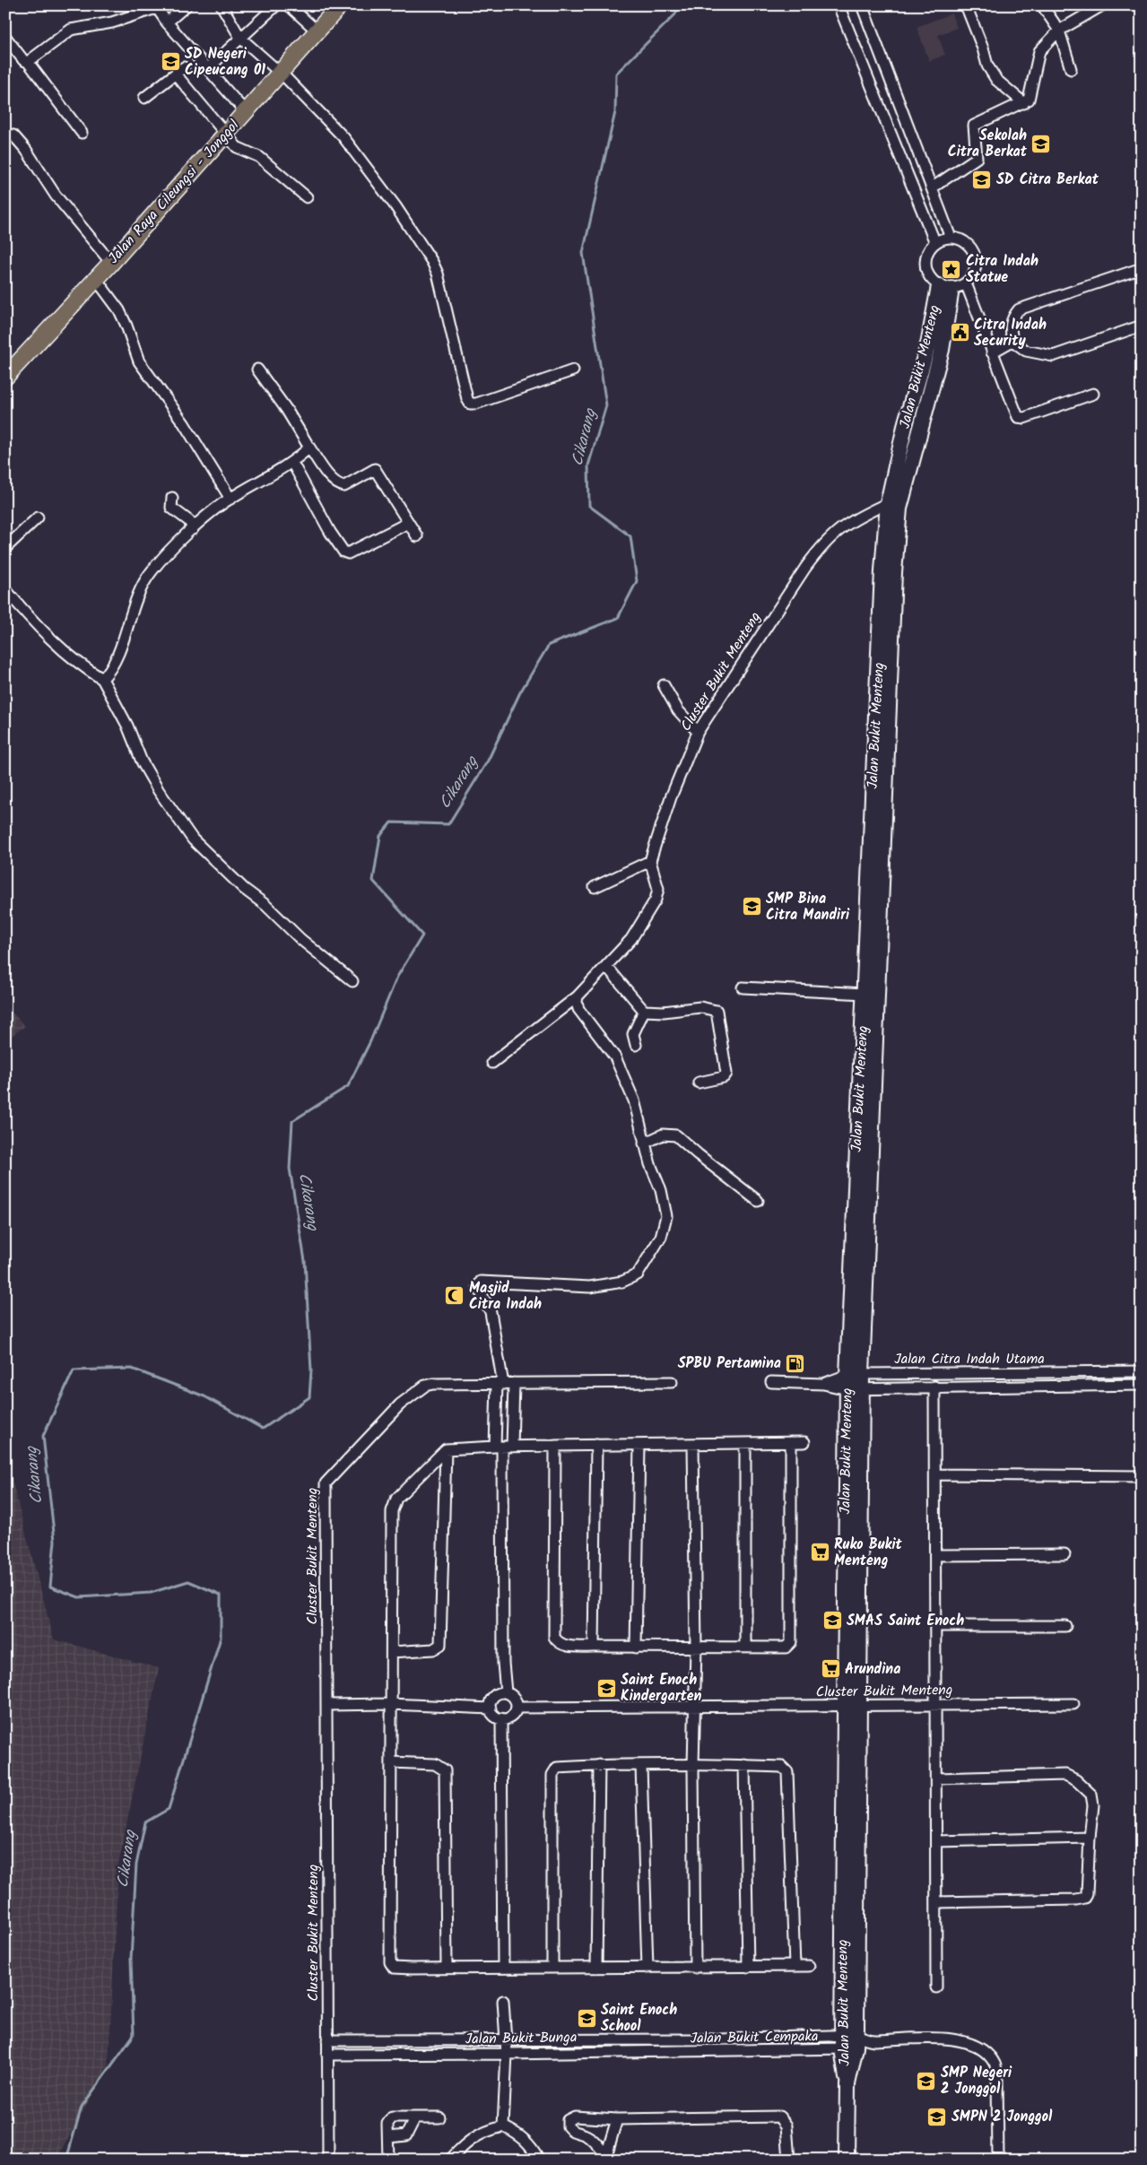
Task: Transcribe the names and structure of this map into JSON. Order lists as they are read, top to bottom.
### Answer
{
  "streets": {
    "main road": ["Jalan Raya Cileungsi - Jonggol"],
    "street": [
      "Jalan Bukit Menteng",
      "Cluster Bukit Menteng",
      "Jalan Citra Indah Utama",
      "Jalan Bukit Cempaka",
      "Jalan Bukit Bunga"
    ]
  },
  "crossings": [
    ["Jalan Bukit Menteng", "Cluster Bukit Menteng"],
    ["Jalan Bukit Menteng", "Jalan Citra Indah Utama"],
    ["Jalan Bukit Menteng", "Jalan Bukit Cempaka"],
    ["Jalan Bukit Menteng", "Jalan Bukit Bunga"],
    ["Cluster Bukit Menteng", "Jalan Bukit Cempaka"],
    ["Cluster Bukit Menteng", "Jalan Bukit Bunga"],
    ["Jalan Bukit Cempaka", "Jalan Bukit Bunga"]
  ],
  "water": ["Cikarang"],
  "places": {
    "school or university": [
      "SD Negeri Cipeucang 01",
      "Sekolah Citra Berkat",
      "SD Citra Berkat",
      "SMP Bina Citra Mandiri",
      "SMAS Saint Enoch",
      "Saint Enoch Kindergarten",
      "Saint Enoch School",
      "SMP Negeri 2 Jonggol",
      "SMPN 2 Jonggol"
    ],
    "place": ["Citra Indah Statue"],
    "public building": ["Citra Indah Security"],
    "mosque": ["Masjid Citra Indah"],
    "fuel station": ["SPBU Pertamina"],
    "supermarket": ["Ruko Bukit Menteng", "Arundina"]
  }
}
